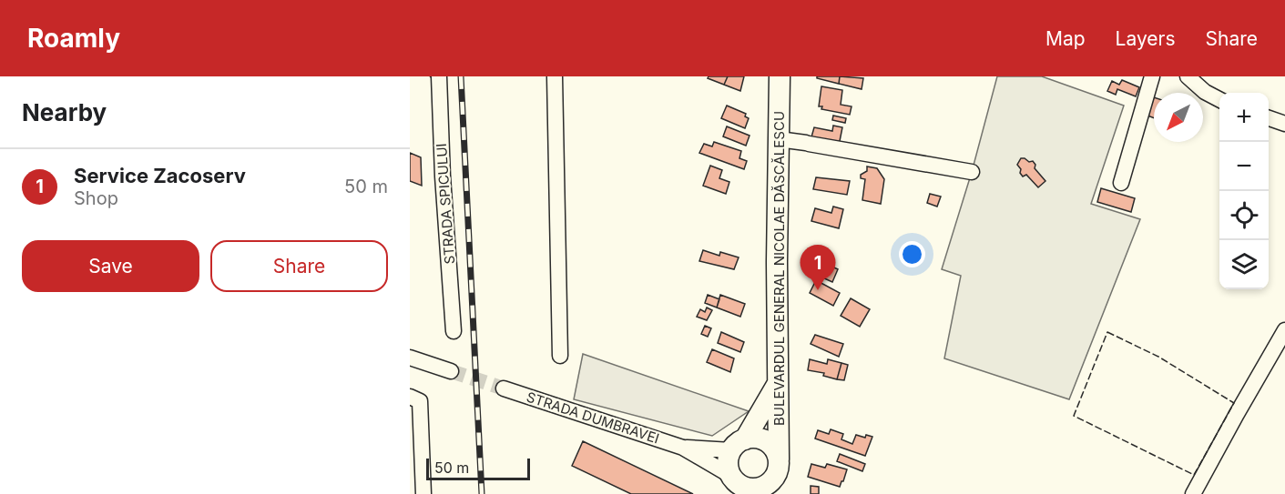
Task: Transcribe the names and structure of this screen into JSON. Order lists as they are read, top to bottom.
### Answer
{
  "streets": {
    "main road": ["BULEVARDUL GENERAL NICOLAE DĂSCĂLESCU"],
    "street": ["STRADA SPICULUI", "STRADA DUMBRAVEI"]
  },
  "scale_bar": "50 m",
  "north": "bottom left",
  "page": {
    "header": "Roamly",
    "nav": ["Map", "Layers", "Share"],
    "heading": "Nearby",
    "map_buttons": ["+", "−"],
    "list": [
      {
        "mark": "1",
        "name": "Service Zacoserv",
        "note": "Shop",
        "value": "50 m"
      }
    ],
    "buttons": ["Save", "Share"],
    "pins": "1",
    "scale": "50 m"
  }
}
